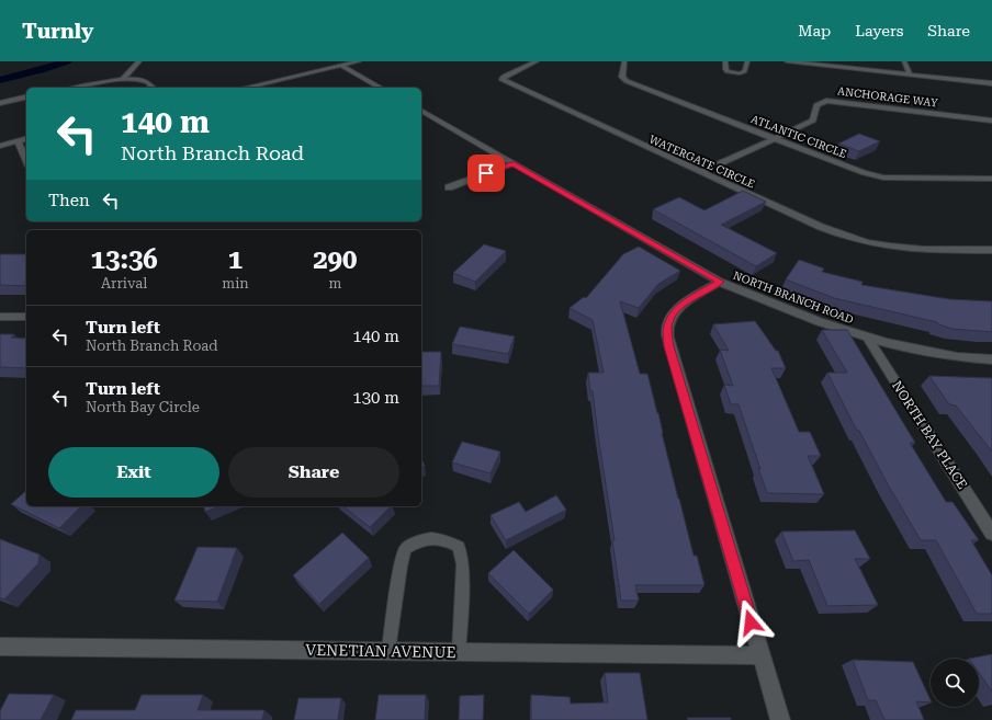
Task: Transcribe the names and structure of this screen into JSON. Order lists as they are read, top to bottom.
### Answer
{
  "streets": {
    "street": [
      "ANCHORAGE WAY",
      "ATLANTIC CIRCLE",
      "WATERGATE CIRCLE",
      "NORTH BRANCH ROAD",
      "NORTH BAY PLACE",
      "VENETIAN AVENUE"
    ]
  },
  "crossings": [
    ["ANCHORAGE WAY", "ATLANTIC CIRCLE"],
    ["ANCHORAGE WAY", "WATERGATE CIRCLE"],
    ["NORTH BRANCH ROAD", "NORTH BAY PLACE"]
  ],
  "page": {
    "header": "Turnly",
    "nav": ["Map", "Layers", "Share"],
    "turn": ["140 m", "North Branch Road"],
    "then": "Then",
    "eta": [
      "13:36",
      "Arrival",
      "1",
      "min",
      "290",
      "m"
    ],
    "list": [
      {
        "name": "Turn left",
        "note": "North Branch Road",
        "value": "140 m"
      },
      {
        "name": "Turn left",
        "note": "North Bay Circle",
        "value": "130 m"
      }
    ],
    "buttons": ["Exit", "Share"]
  }
}
